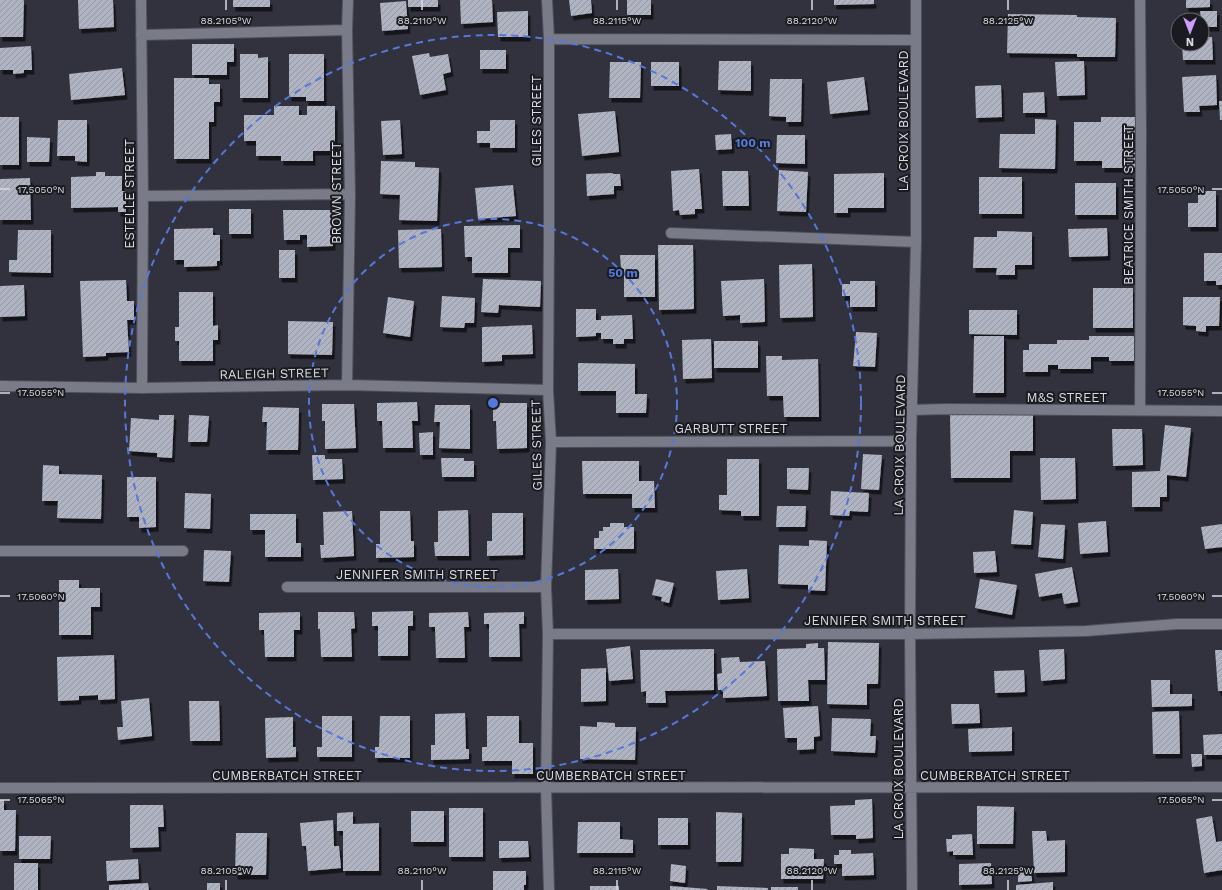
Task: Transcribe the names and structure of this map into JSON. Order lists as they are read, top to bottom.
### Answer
{
  "streets": {
    "street": [
      "GILES STREET",
      "LA CROIX BOULEVARD",
      "BROWN STREET",
      "ESTELLE STREET",
      "BEATRICE SMITH STREET",
      "RALEIGH STREET",
      "M&S STREET",
      "GARBUTT STREET",
      "JENNIFER SMITH STREET",
      "CUMBERBATCH STREET"
    ]
  },
  "crossings": [
    ["GILES STREET", "RALEIGH STREET"],
    ["GILES STREET", "GARBUTT STREET"],
    ["GILES STREET", "JENNIFER SMITH STREET"],
    ["GILES STREET", "CUMBERBATCH STREET"],
    ["LA CROIX BOULEVARD", "M&S STREET"],
    ["LA CROIX BOULEVARD", "GARBUTT STREET"],
    ["LA CROIX BOULEVARD", "JENNIFER SMITH STREET"],
    ["LA CROIX BOULEVARD", "CUMBERBATCH STREET"],
    ["BROWN STREET", "RALEIGH STREET"],
    ["ESTELLE STREET", "RALEIGH STREET"],
    ["BEATRICE SMITH STREET", "M&S STREET"]
  ],
  "north": "bottom",
  "coordinates": [
    "88.2105°W",
    "88.2110°W",
    "88.2115°W",
    "88.2120°W",
    "88.2125°W",
    "17.5050°N",
    "17.5055°N",
    "17.5060°N",
    "17.5065°N"
  ],
  "rings": ["100 m", "50 m"]
}
